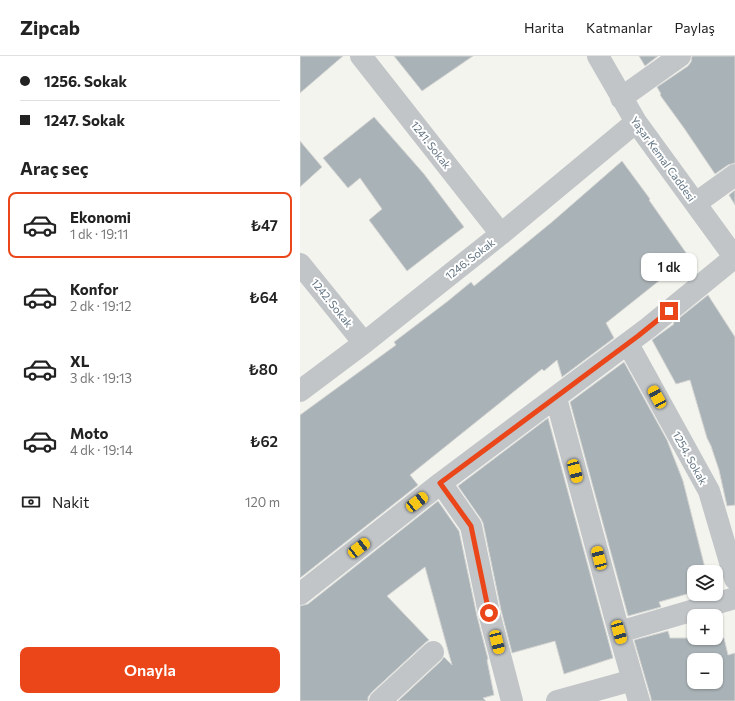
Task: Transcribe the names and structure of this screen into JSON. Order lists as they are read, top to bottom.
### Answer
{
  "streets": {
    "street": [
      "1241. Sokak",
      "Yaşar Kemal Caddesi",
      "1246. Sokak",
      "1242. Sokak",
      "1254. Sokak"
    ]
  },
  "crossings": [
    ["1241. Sokak", "1246. Sokak"],
    ["Yaşar Kemal Caddesi", "1246. Sokak"],
    ["1246. Sokak", "1242. Sokak"]
  ],
  "page": {
    "header": "Zipcab",
    "nav": ["Harita", "Katmanlar", "Paylaş"],
    "banner": ["1256. Sokak", "1247. Sokak"],
    "heading": "Araç seç",
    "list": [
      {
        "name": "Ekonomi",
        "note": "1 dk · 19:11",
        "value": "₺47"
      },
      {
        "name": "Konfor",
        "note": "2 dk · 19:12",
        "value": "₺64"
      },
      {
        "name": "XL",
        "note": "3 dk · 19:13",
        "value": "₺80"
      },
      {
        "name": "Moto",
        "note": "4 dk · 19:14",
        "value": "₺62"
      }
    ],
    "bubble": "1 dk",
    "pay": ["Nakit", "120 m"],
    "map_buttons": ["+", "−"],
    "buttons": "Onayla"
  }
}
